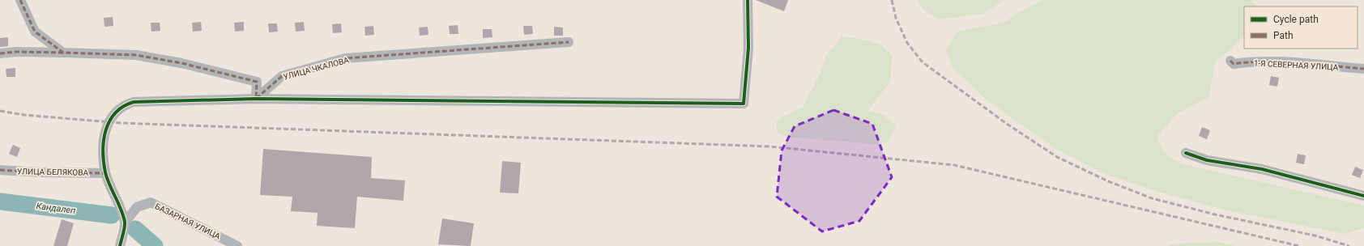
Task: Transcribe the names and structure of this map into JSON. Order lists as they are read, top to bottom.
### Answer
{
  "streets": {
    "street": [
      "1-Я СЕВЕРНАЯ УЛИЦА",
      "УЛИЦА ЧКАЛОВА",
      "УЛИЦА БЕЛЯКОВА",
      "БАЗАРНАЯ УЛИЦА"
    ]
  },
  "water": ["Кандалеп"],
  "legend": ["Cycle path", "Path"]
}
